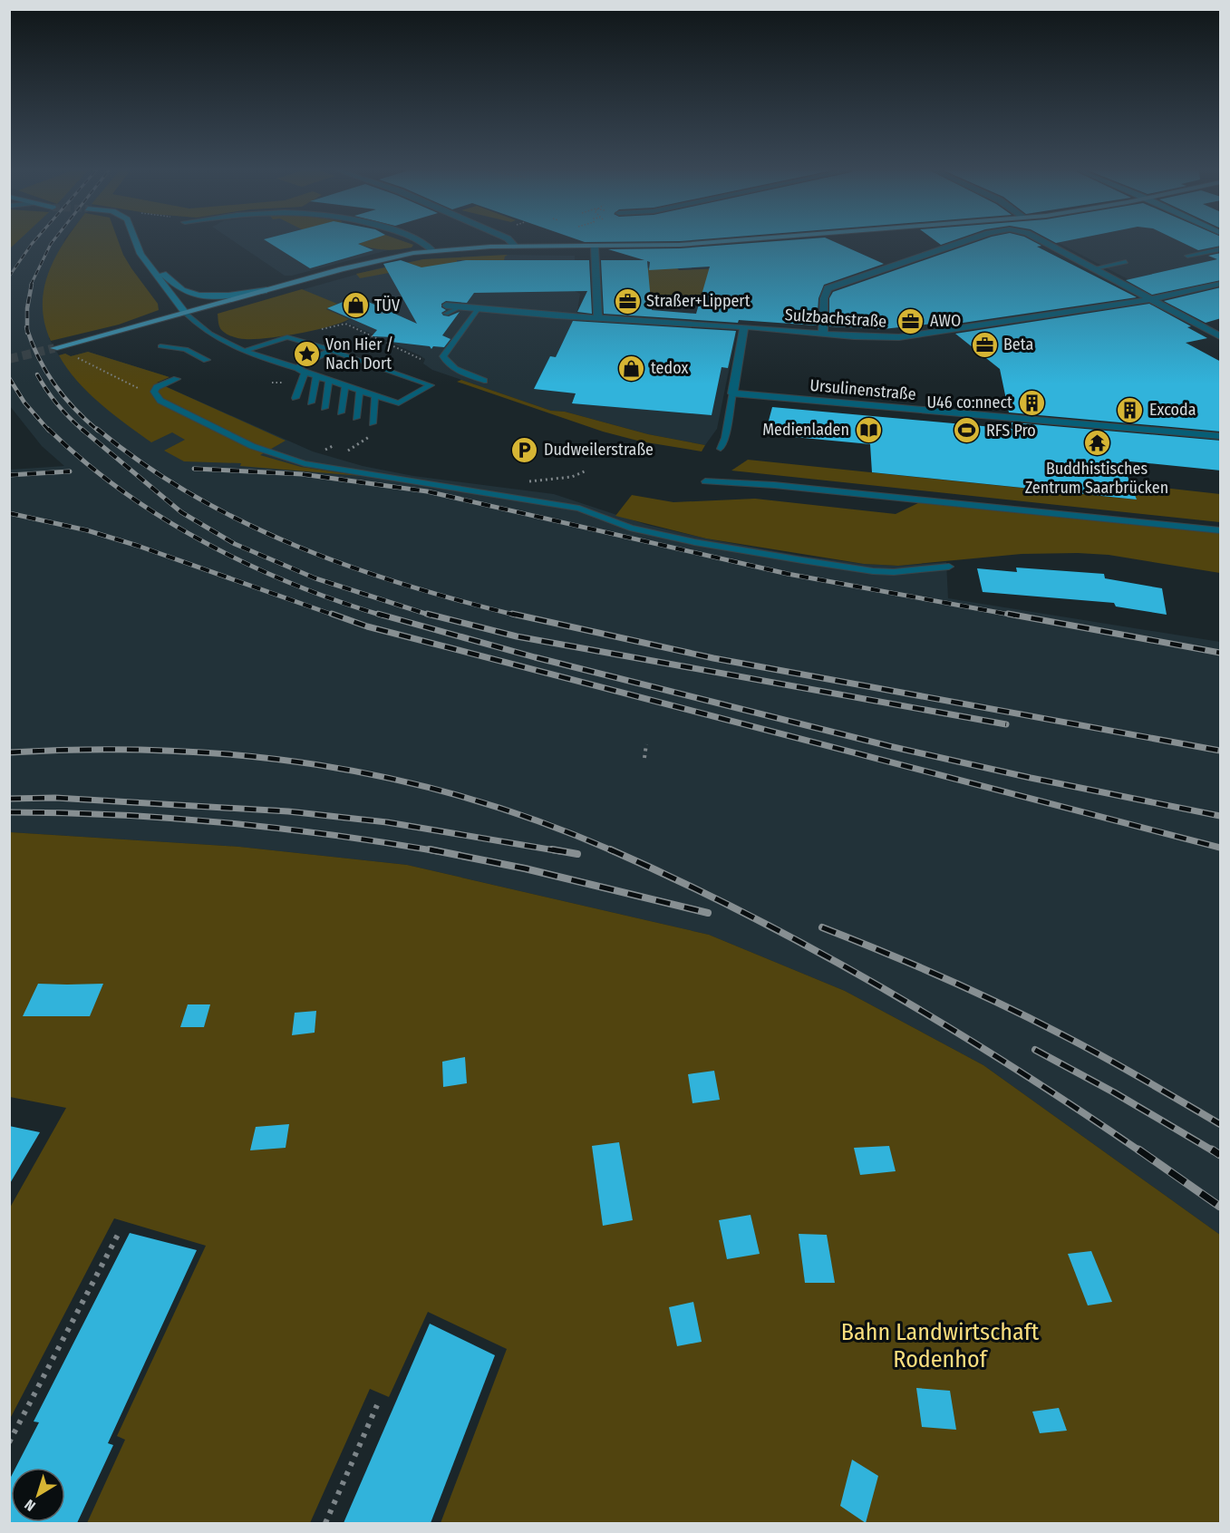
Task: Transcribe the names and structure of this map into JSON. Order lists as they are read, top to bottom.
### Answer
{
  "streets": {
    "street": ["Sulzbachstraße", "Ursulinenstraße"]
  },
  "parks": ["Bahn Landwirtschaft Rodenhof"],
  "places": {
    "office": ["Straßer+Lippert", "AWO", "Beta"],
    "shop": ["TÜV", "tedox"],
    "place": ["Von Hier / Nach Dort"],
    "building": ["U46 co:nnect", "Excoda"],
    "library": ["Medienladen"],
    "sports": ["RFS Pro"],
    "temple": ["Buddhistisches Zentrum Saarbrücken"],
    "parking": ["Dudweilerstraße"]
  },
  "north": "bottom left"
}
